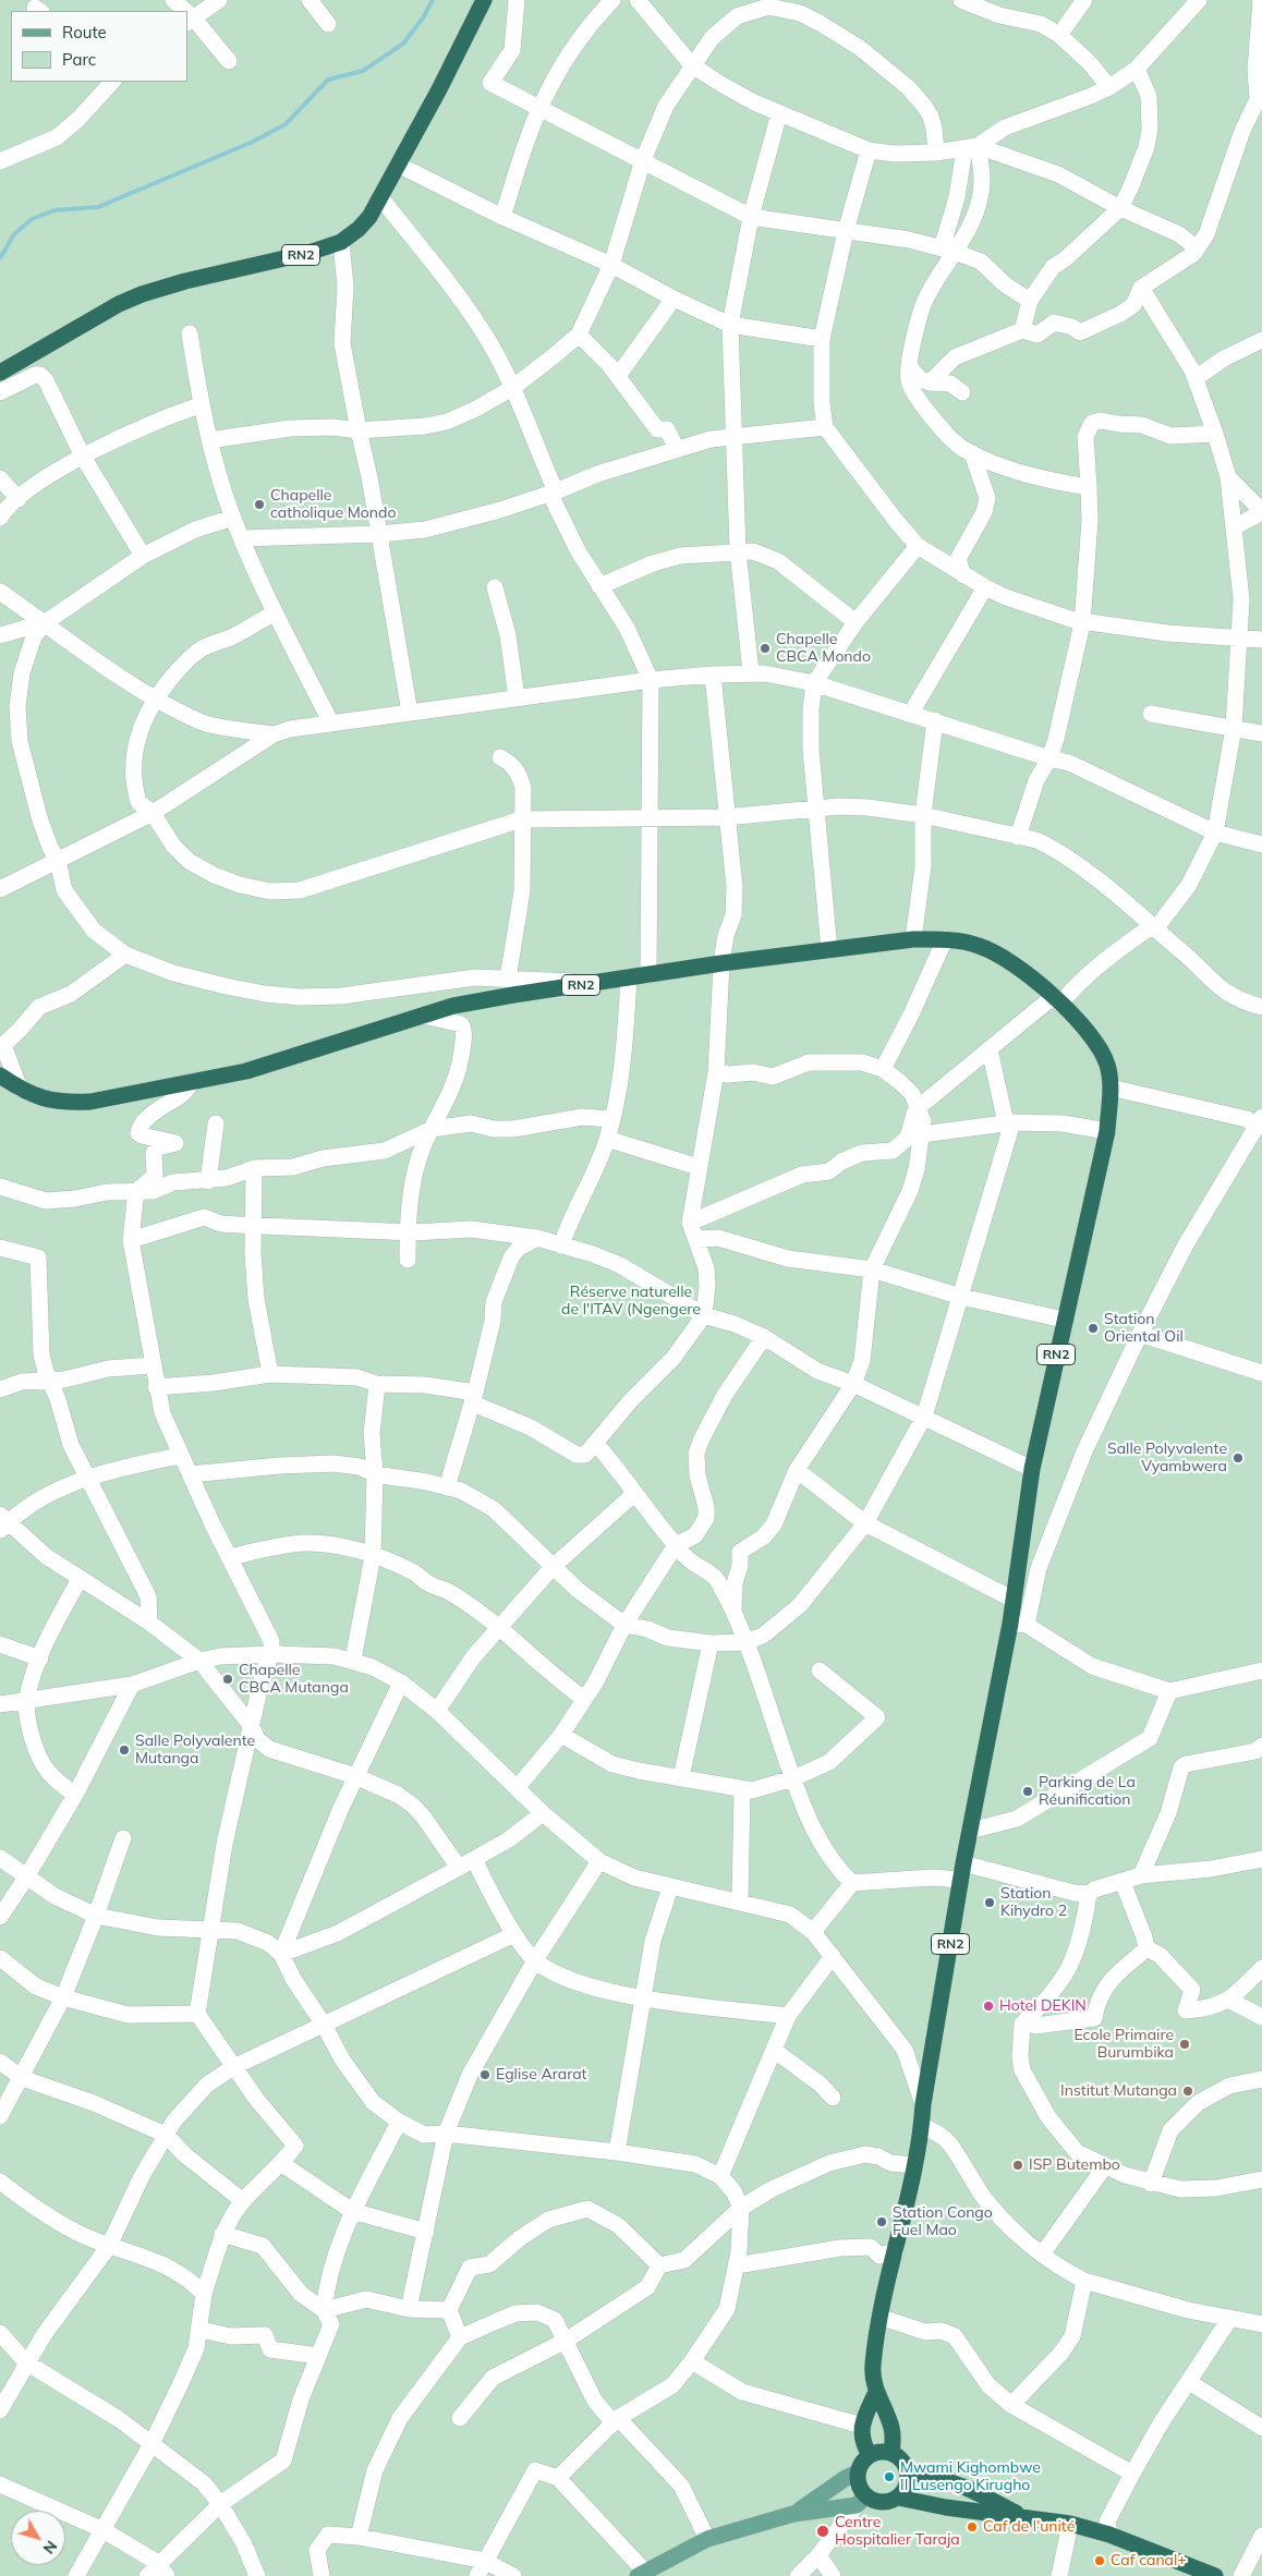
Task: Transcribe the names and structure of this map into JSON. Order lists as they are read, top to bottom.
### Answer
{
  "streets": {
    "highway": ["RN2"]
  },
  "parks": ["Réserve naturelle de l'ITAV (Ngengere"],
  "places": [
    "Chapelle catholique Mondo",
    "Chapelle CBCA Mondo",
    "Station Oriental Oil",
    "Salle Polyvalente Vyambwera",
    "Chapelle CBCA Mutanga",
    "Salle Polyvalente Mutanga",
    "Parking de La Réunification",
    "Station Kihydro 2",
    "Hotel DEKIN",
    "Ecole Primaire Burumbika",
    "Eglise Ararat",
    "Institut Mutanga",
    "ISP Butembo",
    "Station Congo Fuel Mao",
    "Mwami Kighombwe II Lusengo Kirugho",
    "Caf de l'unité",
    "Centre Hospitalier Taraja",
    "Caf canal+"
  ],
  "legend": ["Route", "Parc"],
  "north": "bottom right"
}
